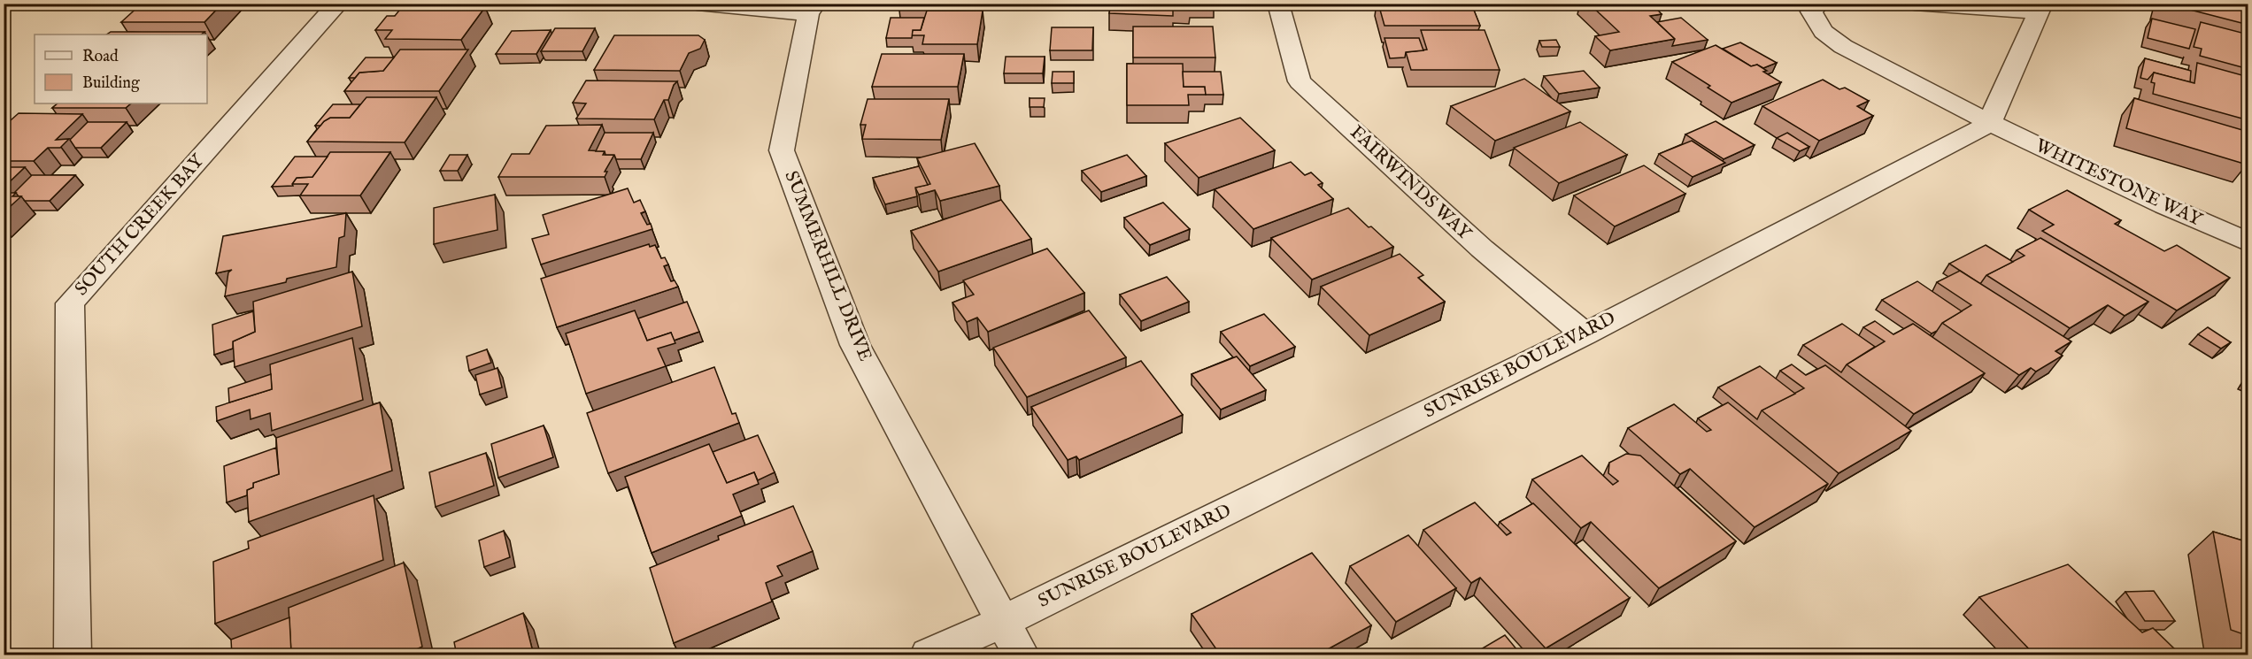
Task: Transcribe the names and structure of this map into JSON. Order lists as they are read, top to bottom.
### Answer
{
  "streets": {
    "street": [
      "FAIRWINDS WAY",
      "WHITESTONE WAY",
      "SOUTH CREEK BAY",
      "SUMMERHILL DRIVE",
      "SUNRISE BOULEVARD"
    ]
  },
  "crossings": [
    ["FAIRWINDS WAY", "SUNRISE BOULEVARD"],
    ["WHITESTONE WAY", "SUNRISE BOULEVARD"],
    ["SUMMERHILL DRIVE", "SUNRISE BOULEVARD"]
  ],
  "legend": ["Road", "Building"]
}
